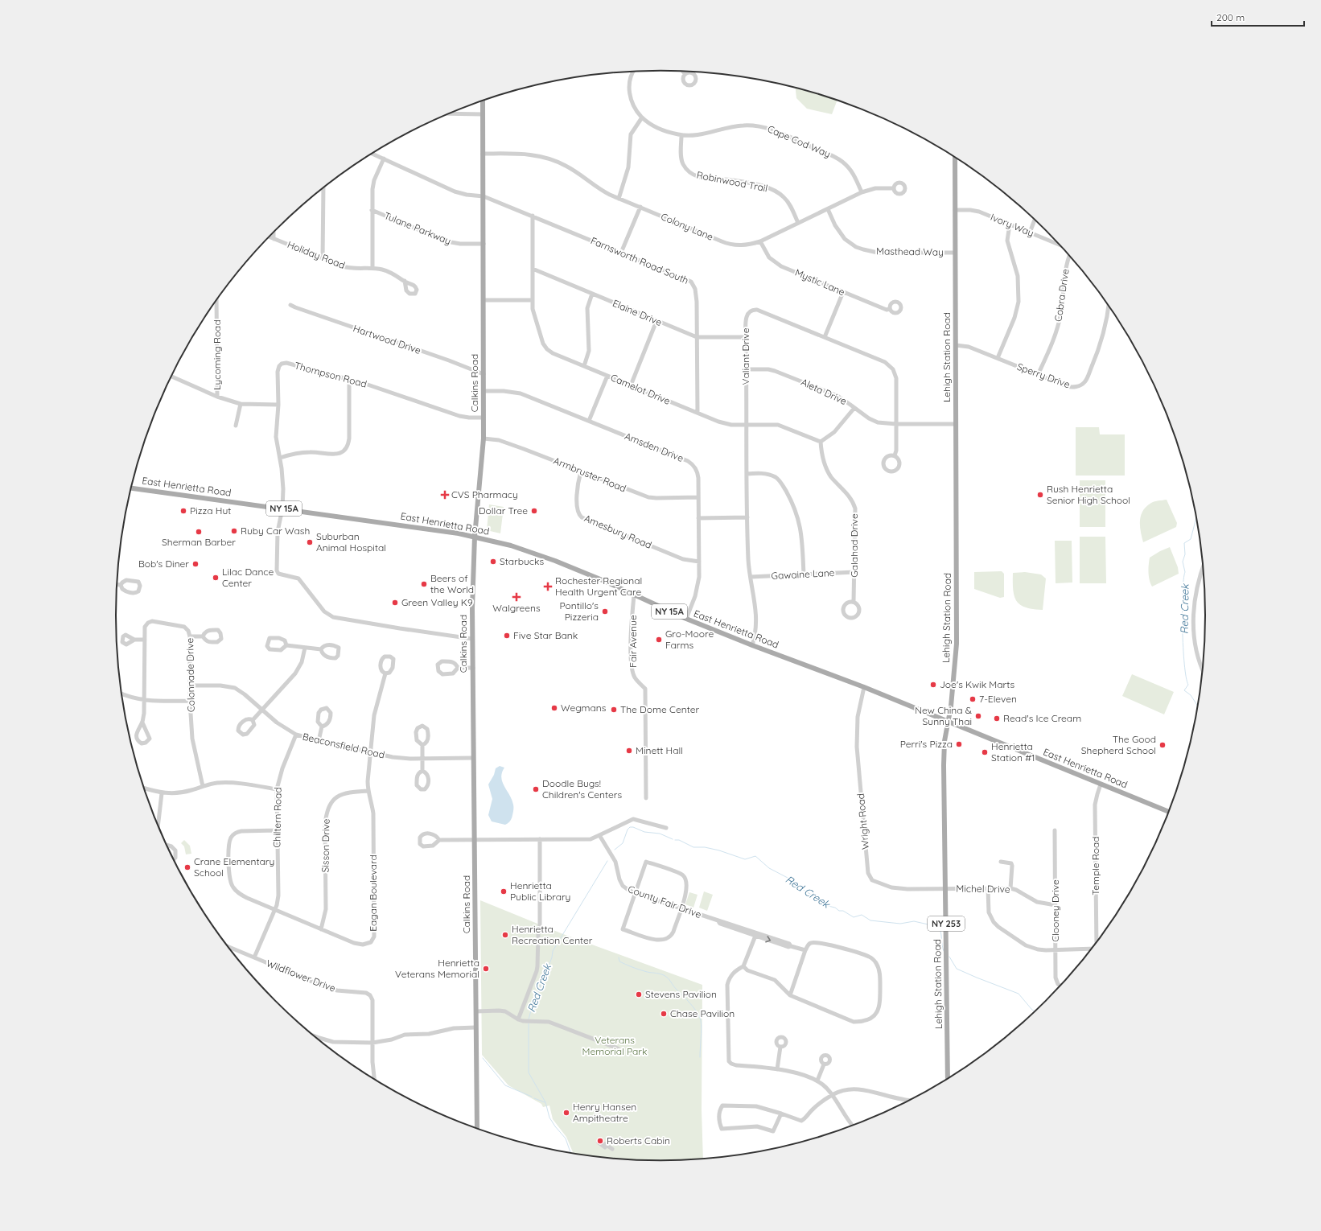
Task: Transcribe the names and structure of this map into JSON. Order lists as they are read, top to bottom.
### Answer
{
  "streets": {
    "main road": [
      "Lehigh Station Road",
      "Calkins Road",
      "East Henrietta Road",
      "NY 15A",
      "NY 253"
    ],
    "street": [
      "Cape Cod Way",
      "Robinwood Trail",
      "Ivory Way",
      "Colony Lane",
      "Tulane Parkway",
      "Masthead Way",
      "Holiday Road",
      "Farnsworth Road South",
      "Mystic Lane",
      "Cobra Drive",
      "Elaine Drive",
      "Hartwood Drive",
      "Lycoming Road",
      "Valiant Drive",
      "Thompson Road",
      "Sperry Drive",
      "Camelot Drive",
      "Aleta Drive",
      "Amsden Drive",
      "Armbruster Road",
      "Amesbury Road",
      "Galahad Drive",
      "Gawaine Lane",
      "Fair Avenue",
      "Colonnade Drive",
      "Beaconsfield Road",
      "Chiltern Road",
      "Wright Road",
      "Sisson Drive",
      "Temple Road",
      "Michel Drive",
      "Eagan Boulevard",
      "County Fair Drive",
      "Clooney Drive",
      "Wildflower Drive"
    ]
  },
  "crossings": [
    ["Cape Cod Way", "Robinwood Trail"],
    ["Cape Cod Way", "Colony Lane"],
    ["Robinwood Trail", "Colony Lane"],
    ["Ivory Way", "Lehigh Station Road"],
    ["Colony Lane", "Masthead Way"],
    ["Colony Lane", "Mystic Lane"],
    ["Colony Lane", "Calkins Road"],
    ["Tulane Parkway", "Calkins Road"],
    ["Masthead Way", "Lehigh Station Road"],
    ["Farnsworth Road South", "Elaine Drive"],
    ["Farnsworth Road South", "Calkins Road"],
    ["Farnsworth Road South", "Camelot Drive"],
    ["Cobra Drive", "Sperry Drive"],
    ["Elaine Drive", "Valiant Drive"],
    ["Elaine Drive", "Camelot Drive"],
    ["Hartwood Drive", "Calkins Road"],
    ["Valiant Drive", "Camelot Drive"],
    ["Valiant Drive", "Aleta Drive"],
    ["Valiant Drive", "East Henrietta Road"],
    ["Valiant Drive", "Gawaine Lane"],
    ["Lehigh Station Road", "Sperry Drive"],
    ["Lehigh Station Road", "Aleta Drive"],
    ["Lehigh Station Road", "East Henrietta Road"],
    ["Lehigh Station Road", "Wright Road"],
    ["Lehigh Station Road", "Michel Drive"],
    ["Thompson Road", "Calkins Road"],
    ["Thompson Road", "East Henrietta Road"],
    ["Calkins Road", "Amsden Drive"],
    ["Calkins Road", "Armbruster Road"],
    ["Calkins Road", "East Henrietta Road"],
    ["Calkins Road", "Beaconsfield Road"],
    ["Camelot Drive", "Galahad Drive"],
    ["Amsden Drive", "Armbruster Road"],
    ["Amsden Drive", "East Henrietta Road"],
    ["Amsden Drive", "Amesbury Road"],
    ["Armbruster Road", "Amesbury Road"],
    ["East Henrietta Road", "Fair Avenue"],
    ["East Henrietta Road", "Wright Road"],
    ["East Henrietta Road", "Temple Road"],
    ["Galahad Drive", "Gawaine Lane"],
    ["Colonnade Drive", "Beaconsfield Road"],
    ["Beaconsfield Road", "Chiltern Road"],
    ["Beaconsfield Road", "Eagan Boulevard"],
    ["Chiltern Road", "Eagan Boulevard"],
    ["Chiltern Road", "Wildflower Drive"],
    ["Wright Road", "Michel Drive"],
    ["Sisson Drive", "Eagan Boulevard"],
    ["Michel Drive", "Clooney Drive"]
  ],
  "water": ["Red Creek"],
  "parks": ["Veterans Memorial Park"],
  "places": {
    "health": ["CVS Pharmacy", "Rochester Regional Health Urgent Care", "Walgreens"],
    "other": [
      "Rush Henrietta Senior High School",
      "Pizza Hut",
      "Dollar Tree",
      "Ruby Car Wash",
      "Sherman Barber",
      "Suburban Animal Hospital",
      "Starbucks",
      "Bob's Diner",
      "Lilac Dance Center",
      "Beers of the World",
      "Green Valley K9",
      "Pontillo's Pizzeria",
      "Five Star Bank",
      "Gro-Moore Farms",
      "Joe's Kwik Marts",
      "7-Eleven",
      "Wegmans",
      "The Dome Center",
      "New China & Sunny Thai",
      "Read's Ice Cream",
      "Perri's Pizza",
      "The Good Shepherd School",
      "Minett Hall",
      "Henrietta Station #1",
      "Doodle Bugs! Children's Centers",
      "Crane Elementary School",
      "Henrietta Public Library",
      "Henrietta Recreation Center",
      "Henrietta Veterans Memorial",
      "Stevens Pavilion",
      "Chase Pavilion",
      "Henry Hansen Ampitheatre",
      "Roberts Cabin"
    ]
  },
  "scale_bar": "200 m"
}
